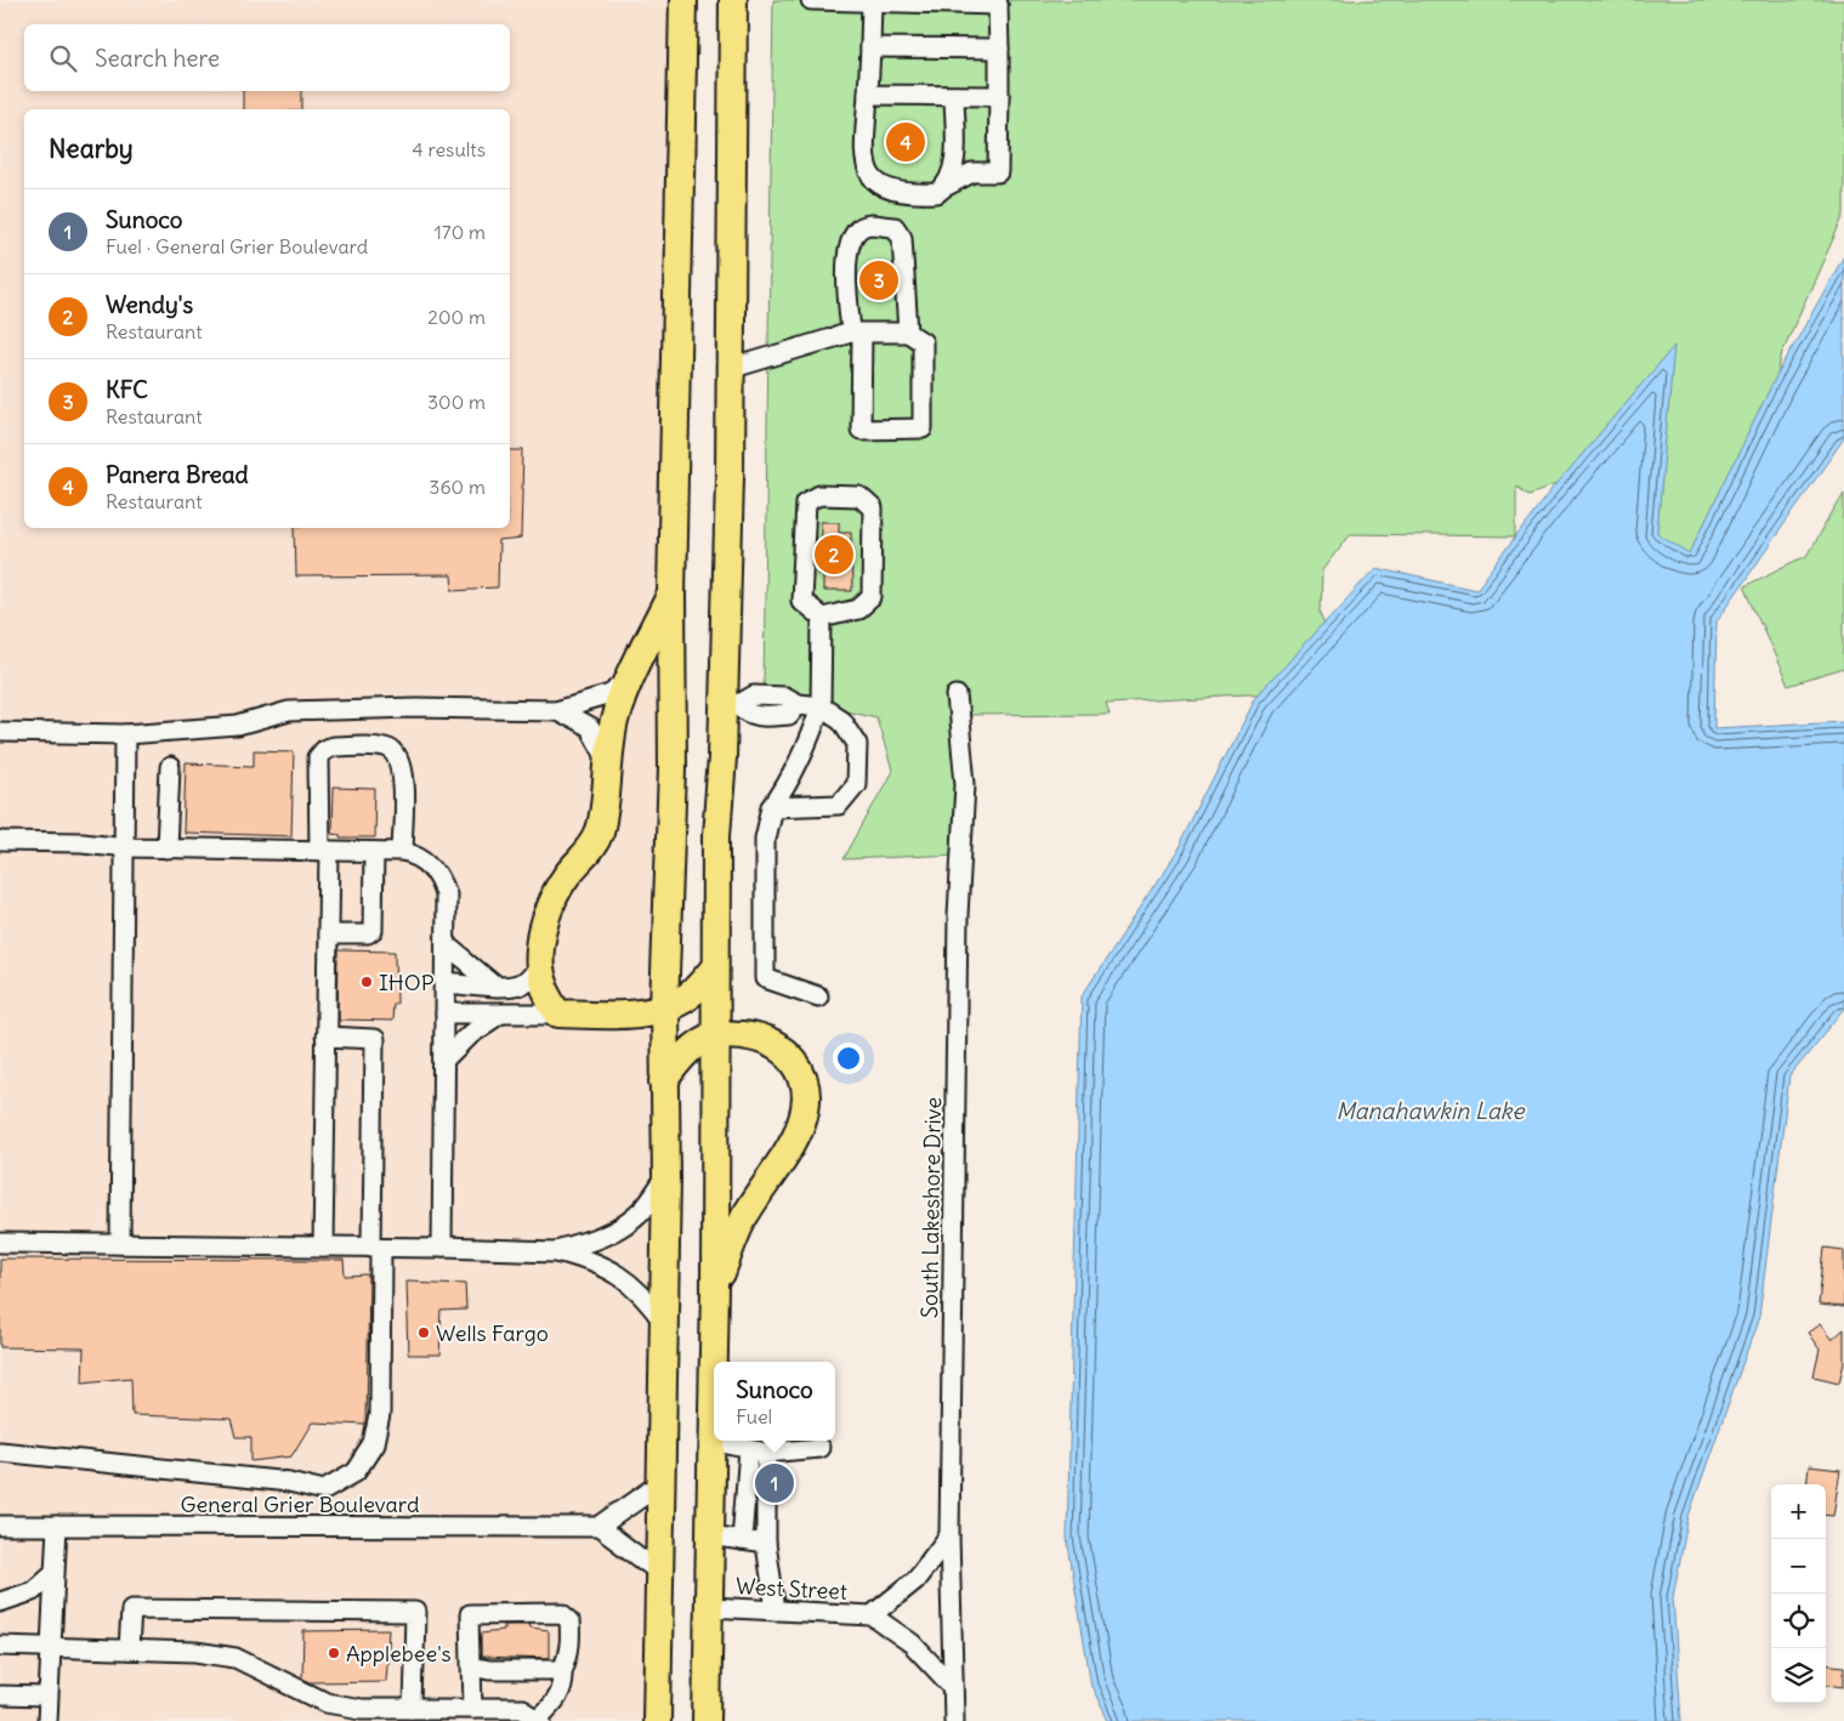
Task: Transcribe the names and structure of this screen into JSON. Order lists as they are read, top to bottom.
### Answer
{
  "streets": {
    "street": ["South Lakeshore Drive", "General Grier Boulevard", "West Street"]
  },
  "crossings": [
    ["South Lakeshore Drive", "West Street"]
  ],
  "water": ["Manahawkin Lake"],
  "places": ["IHOP", "Wells Fargo", "Applebee's"],
  "page": {
    "search": "Search here",
    "heading": ["Nearby", "4 results"],
    "pins": [
      "4",
      "3",
      "2",
      "1"
    ],
    "list": [
      {
        "mark": "1",
        "name": "Sunoco",
        "note": "Fuel · General Grier Boulevard",
        "value": "170 m"
      },
      {
        "mark": "2",
        "name": "Wendy's",
        "note": "Restaurant",
        "value": "200 m"
      },
      {
        "mark": "3",
        "name": "KFC",
        "note": "Restaurant",
        "value": "300 m"
      },
      {
        "mark": "4",
        "name": "Panera Bread",
        "note": "Restaurant",
        "value": "360 m"
      }
    ],
    "popup": ["Sunoco", "Fuel"],
    "map_buttons": ["+", "−"]
  }
}
